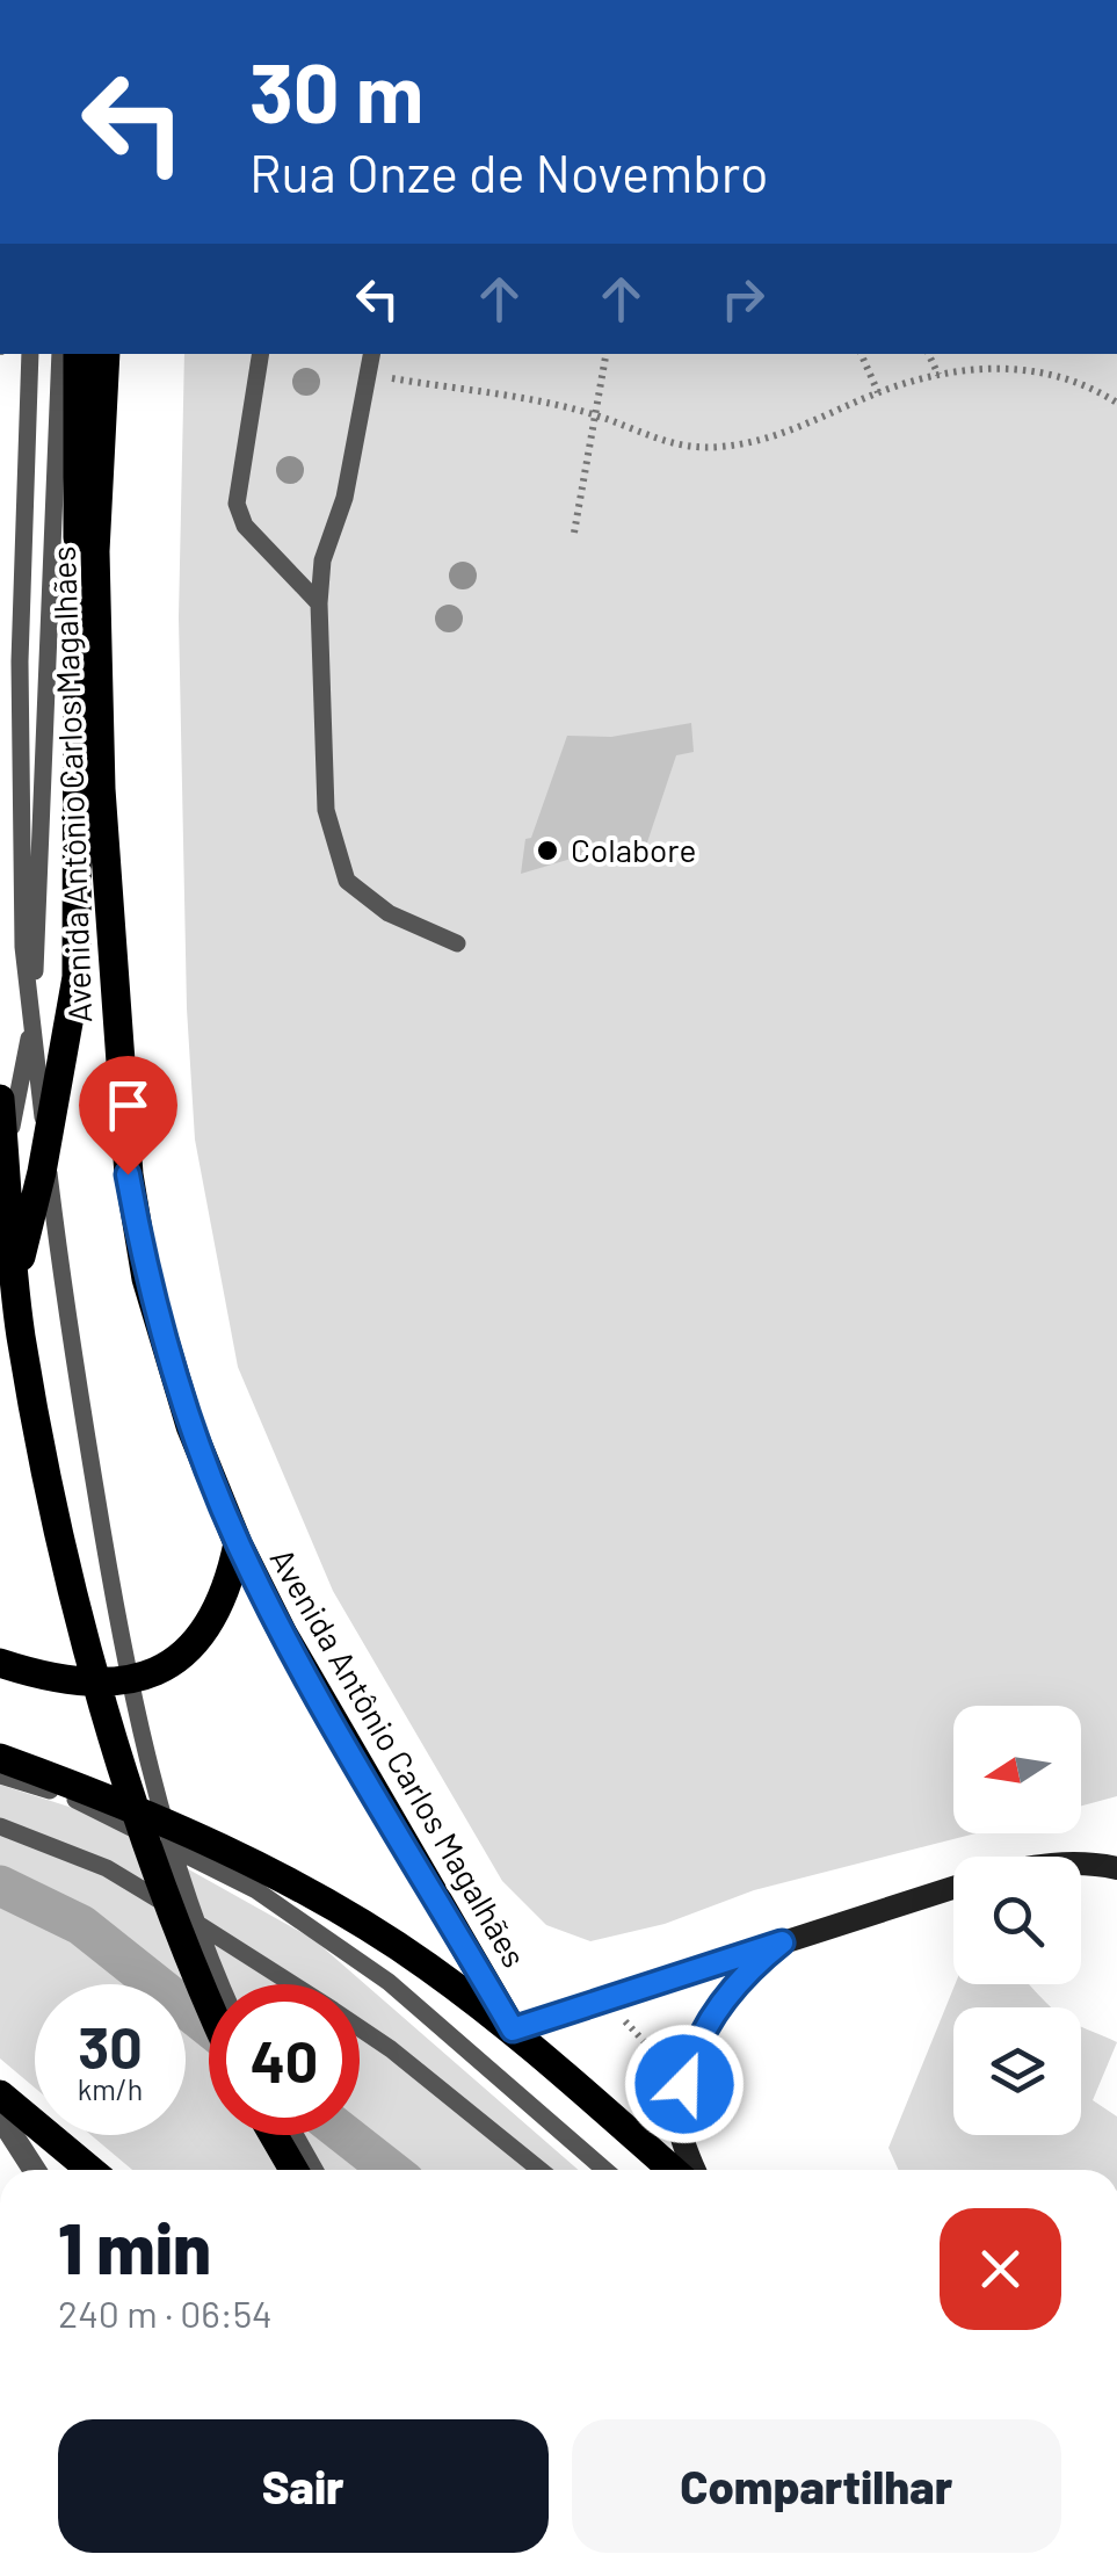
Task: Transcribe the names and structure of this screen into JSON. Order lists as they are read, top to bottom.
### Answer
{
  "streets": {
    "main road": ["Avenida Antônio Carlos Magalhães"]
  },
  "places": ["Colabore"],
  "north": "left",
  "page": {
    "turn": ["30 m", "Rua Onze de Novembro"],
    "speed": "30 km/h",
    "limit": "40",
    "heading": ["1 min", "240 m · 06:54"],
    "buttons": ["Sair", "Compartilhar"]
  }
}
